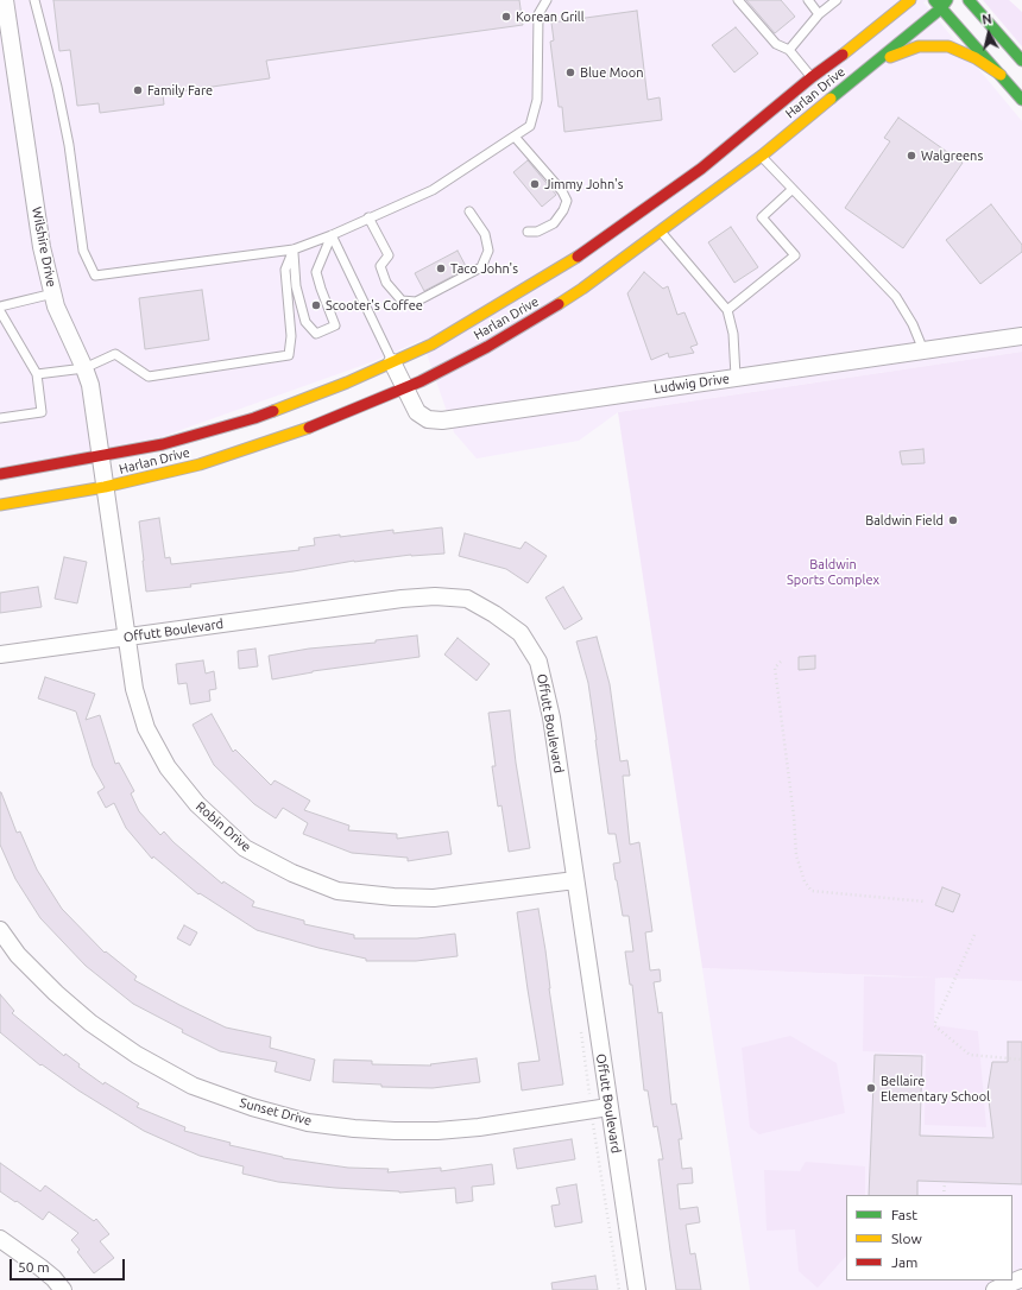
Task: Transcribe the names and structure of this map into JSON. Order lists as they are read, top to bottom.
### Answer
{
  "streets": {
    "main road": ["Harlan Drive"],
    "street": [
      "Wilshire Drive",
      "Ludwig Drive",
      "Offutt Boulevard",
      "Robin Drive",
      "Sunset Drive"
    ]
  },
  "crossings": [
    ["Harlan Drive", "Wilshire Drive"],
    ["Harlan Drive", "Ludwig Drive"],
    ["Harlan Drive", "Robin Drive"],
    ["Wilshire Drive", "Robin Drive"],
    ["Offutt Boulevard", "Robin Drive"],
    ["Offutt Boulevard", "Sunset Drive"]
  ],
  "parks": ["Baldwin Sports Complex"],
  "places": [
    "Korean Grill",
    "Blue Moon",
    "Family Fare",
    "Walgreens",
    "Jimmy John's",
    "Taco John's",
    "Scooter's Coffee",
    "Baldwin Field",
    "Bellaire Elementary School"
  ],
  "legend": ["Fast", "Slow", "Jam"],
  "scale_bar": "50 m",
  "north": "top"
}
